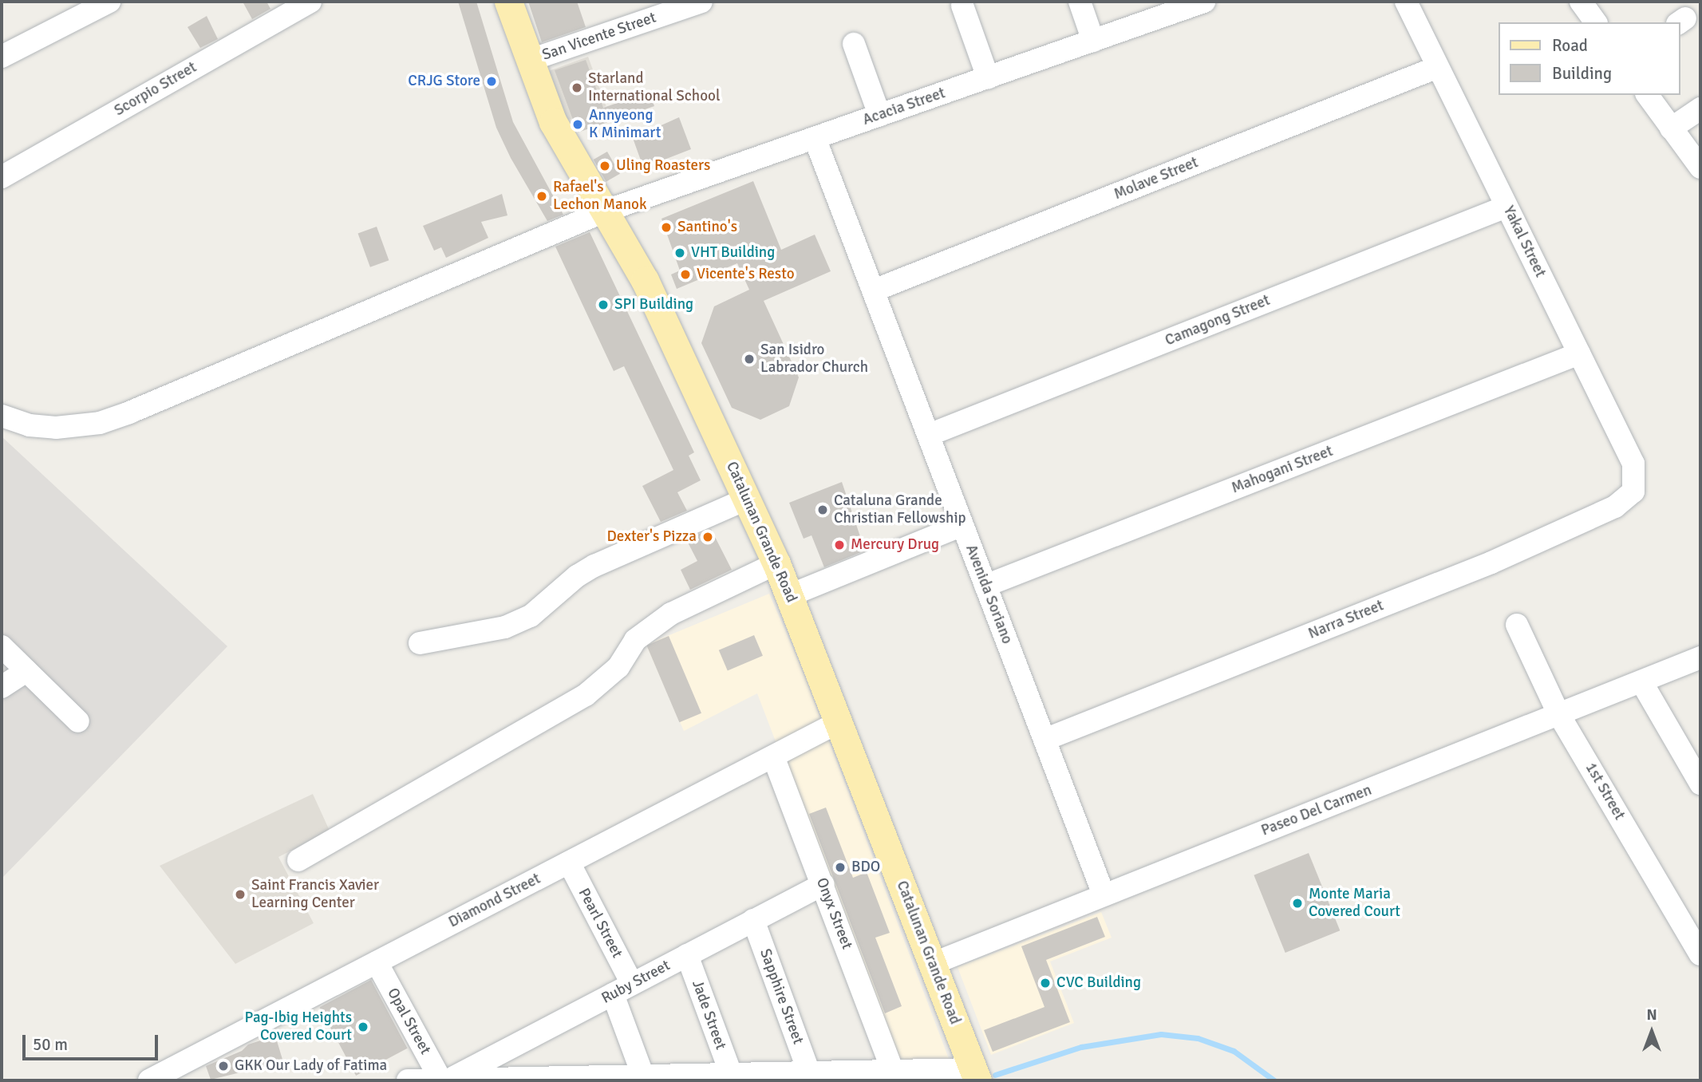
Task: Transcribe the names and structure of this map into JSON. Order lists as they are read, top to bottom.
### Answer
{
  "streets": {
    "main road": ["Catalunan Grande Road"],
    "street": [
      "San Vicente Street",
      "Scorpio Street",
      "Acacia Street",
      "Molave Street",
      "Yakal Street",
      "Camagong Street",
      "Mahogani Street",
      "Avenida Soriano",
      "Narra Street",
      "1st Street",
      "Paseo Del Carmen",
      "Diamond Street",
      "Onyx Street",
      "Pearl Street",
      "Ruby Street",
      "Sapphire Street",
      "Jade Street",
      "Opal Street"
    ]
  },
  "crossings": [
    ["San Vicente Street", "Catalunan Grande Road"],
    ["Acacia Street", "Catalunan Grande Road"],
    ["Acacia Street", "Avenida Soriano"],
    ["Molave Street", "Yakal Street"],
    ["Molave Street", "Avenida Soriano"],
    ["Yakal Street", "Camagong Street"],
    ["Yakal Street", "Mahogani Street"],
    ["Yakal Street", "Narra Street"],
    ["Camagong Street", "Avenida Soriano"],
    ["Mahogani Street", "Avenida Soriano"],
    ["Catalunan Grande Road", "Paseo Del Carmen"],
    ["Catalunan Grande Road", "Diamond Street"],
    ["Avenida Soriano", "Narra Street"],
    ["Avenida Soriano", "Paseo Del Carmen"],
    ["1st Street", "Paseo Del Carmen"],
    ["Diamond Street", "Onyx Street"],
    ["Diamond Street", "Pearl Street"],
    ["Diamond Street", "Opal Street"],
    ["Onyx Street", "Ruby Street"],
    ["Pearl Street", "Ruby Street"],
    ["Ruby Street", "Sapphire Street"],
    ["Ruby Street", "Jade Street"]
  ],
  "places": [
    "CRJG Store",
    "Starland International School",
    "Annyeong K Minimart",
    "Uling Roasters",
    "Rafael's Lechon Manok",
    "Santino's",
    "VHT Building",
    "Vicente's Resto",
    "SPI Building",
    "San Isidro Labrador Church",
    "Cataluna Grande Christian Fellowship",
    "Dexter's Pizza",
    "Mercury Drug",
    "BDO",
    "Saint Francis Xavier Learning Center",
    "Monte Maria Covered Court",
    "CVC Building",
    "Pag-Ibig Heights Covered Court",
    "GKK Our Lady of Fatima"
  ],
  "legend": ["Road", "Building"],
  "scale_bar": "50 m",
  "north": "top"
}
